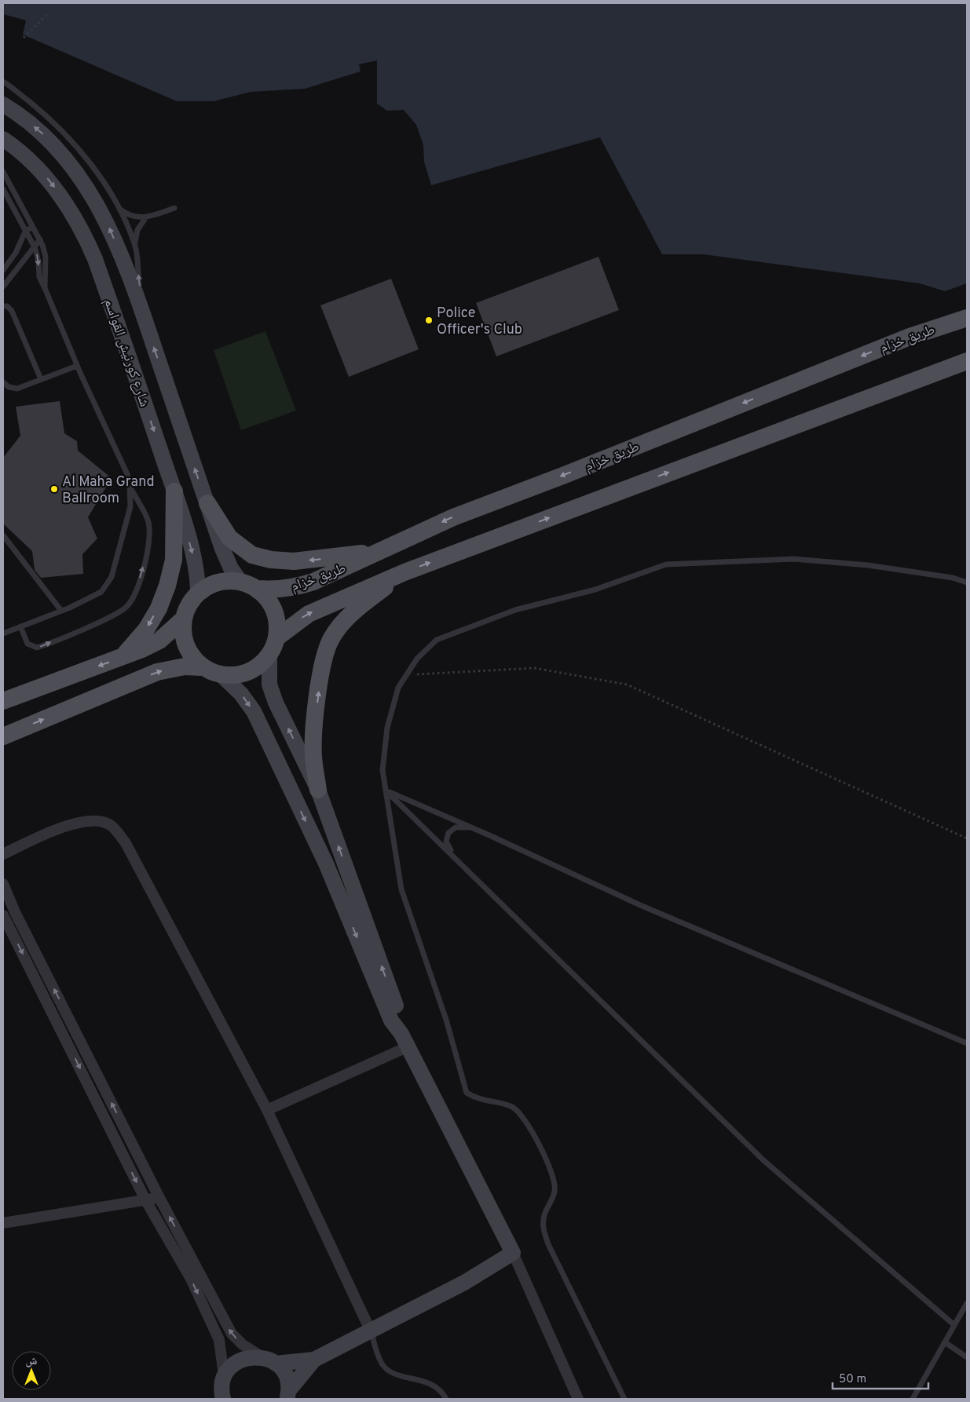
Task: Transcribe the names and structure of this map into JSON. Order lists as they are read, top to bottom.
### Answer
{
  "streets": {
    "main road": ["طريق خزام"],
    "street": ["شارع كورنيش القواسم"]
  },
  "crossings": [
    ["طريق خزام", "شارع كورنيش القواسم"]
  ],
  "places": ["Police Officer's Club", "Al Maha Grand Ballroom"],
  "scale_bar": "50 m",
  "north": "top"
}
